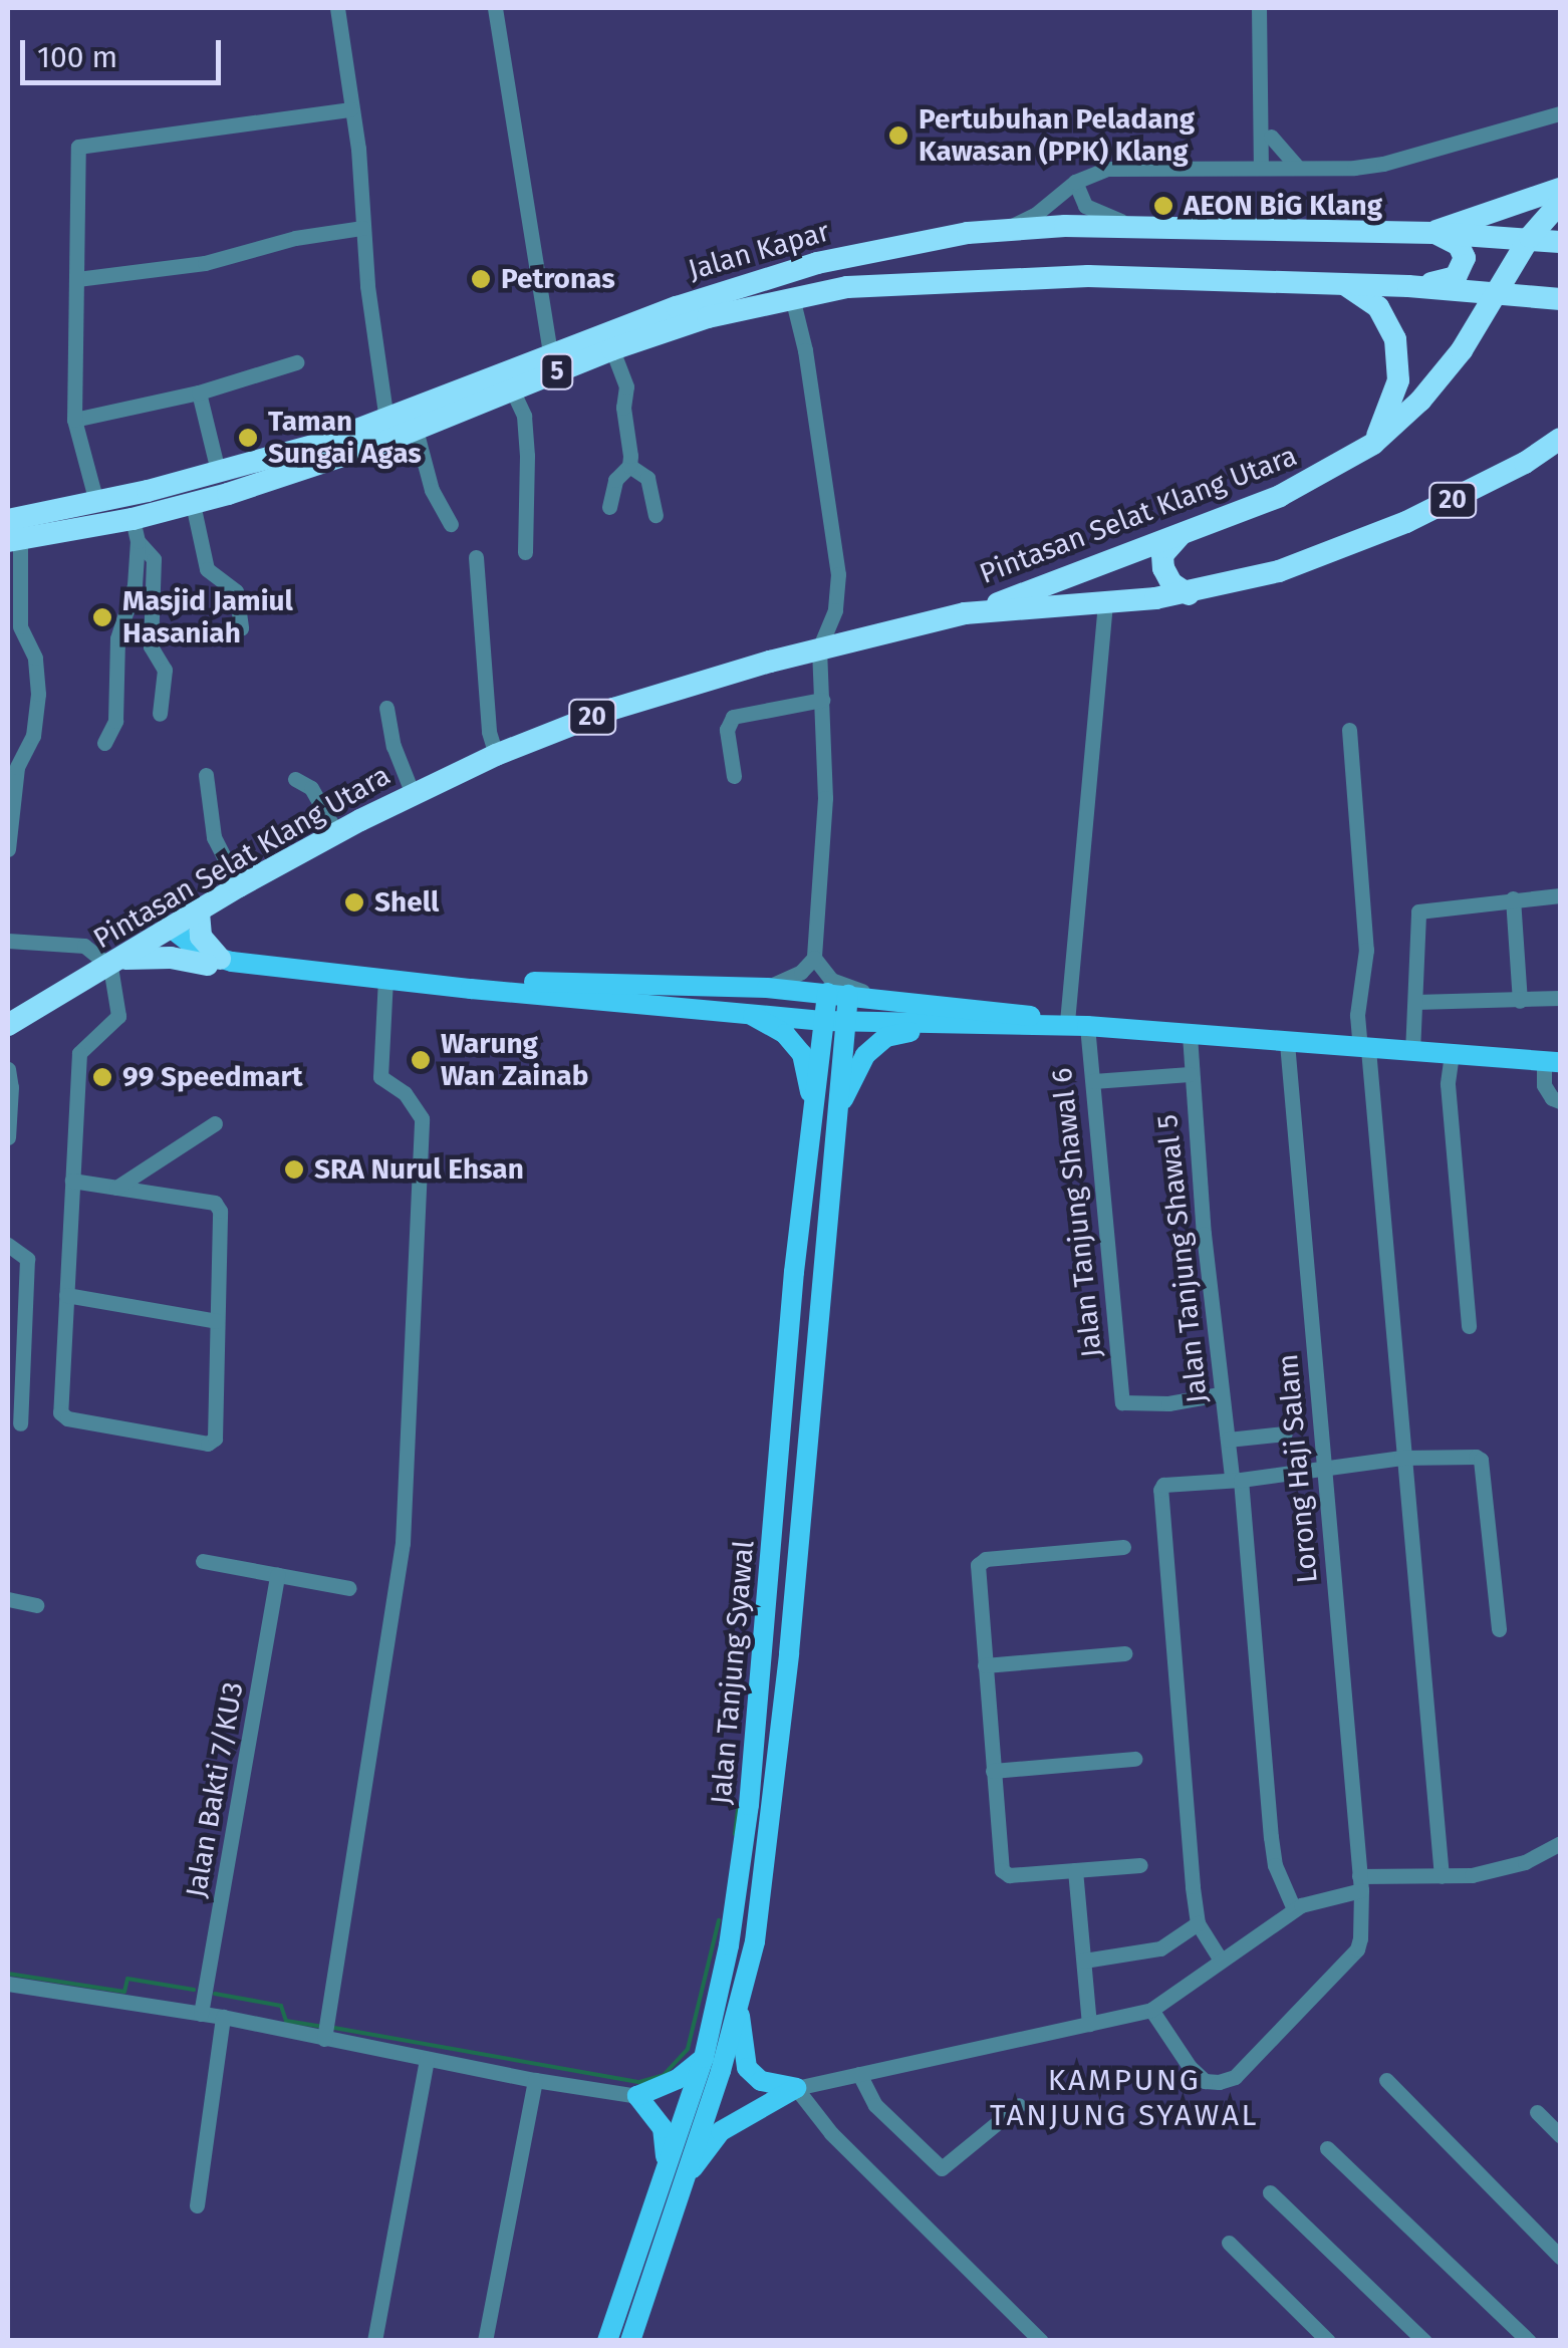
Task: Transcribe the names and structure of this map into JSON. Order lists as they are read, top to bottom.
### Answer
{
  "streets": {
    "highway": [
      "Jalan Kapar",
      "5",
      "20",
      "Pintasan Selat Klang Utara"
    ],
    "main road": ["Jalan Tanjung Syawal"],
    "street": [
      "Jalan Tanjung Shawal 6",
      "Jalan Tanjung Shawal 5",
      "Lorong Haji Salam",
      "Jalan Bakti 7/KU3"
    ]
  },
  "crossings": [
    ["Jalan Kapar", "Pintasan Selat Klang Utara"],
    ["Pintasan Selat Klang Utara", "Jalan Tanjung Shawal 6"],
    ["Jalan Tanjung Shawal 6", "Jalan Tanjung Shawal 5"]
  ],
  "districts": ["KAMPUNG TANJUNG SYAWAL"],
  "places": [
    "Pertubuhan Peladang Kawasan (PPK) Klang",
    "AEON BiG Klang",
    "Petronas",
    "Taman Sungai Agas",
    "Masjid Jamiul Hasaniah",
    "Shell",
    "Warung Wan Zainab",
    "99 Speedmart",
    "SRA Nurul Ehsan"
  ],
  "scale_bar": "100 m"
}
